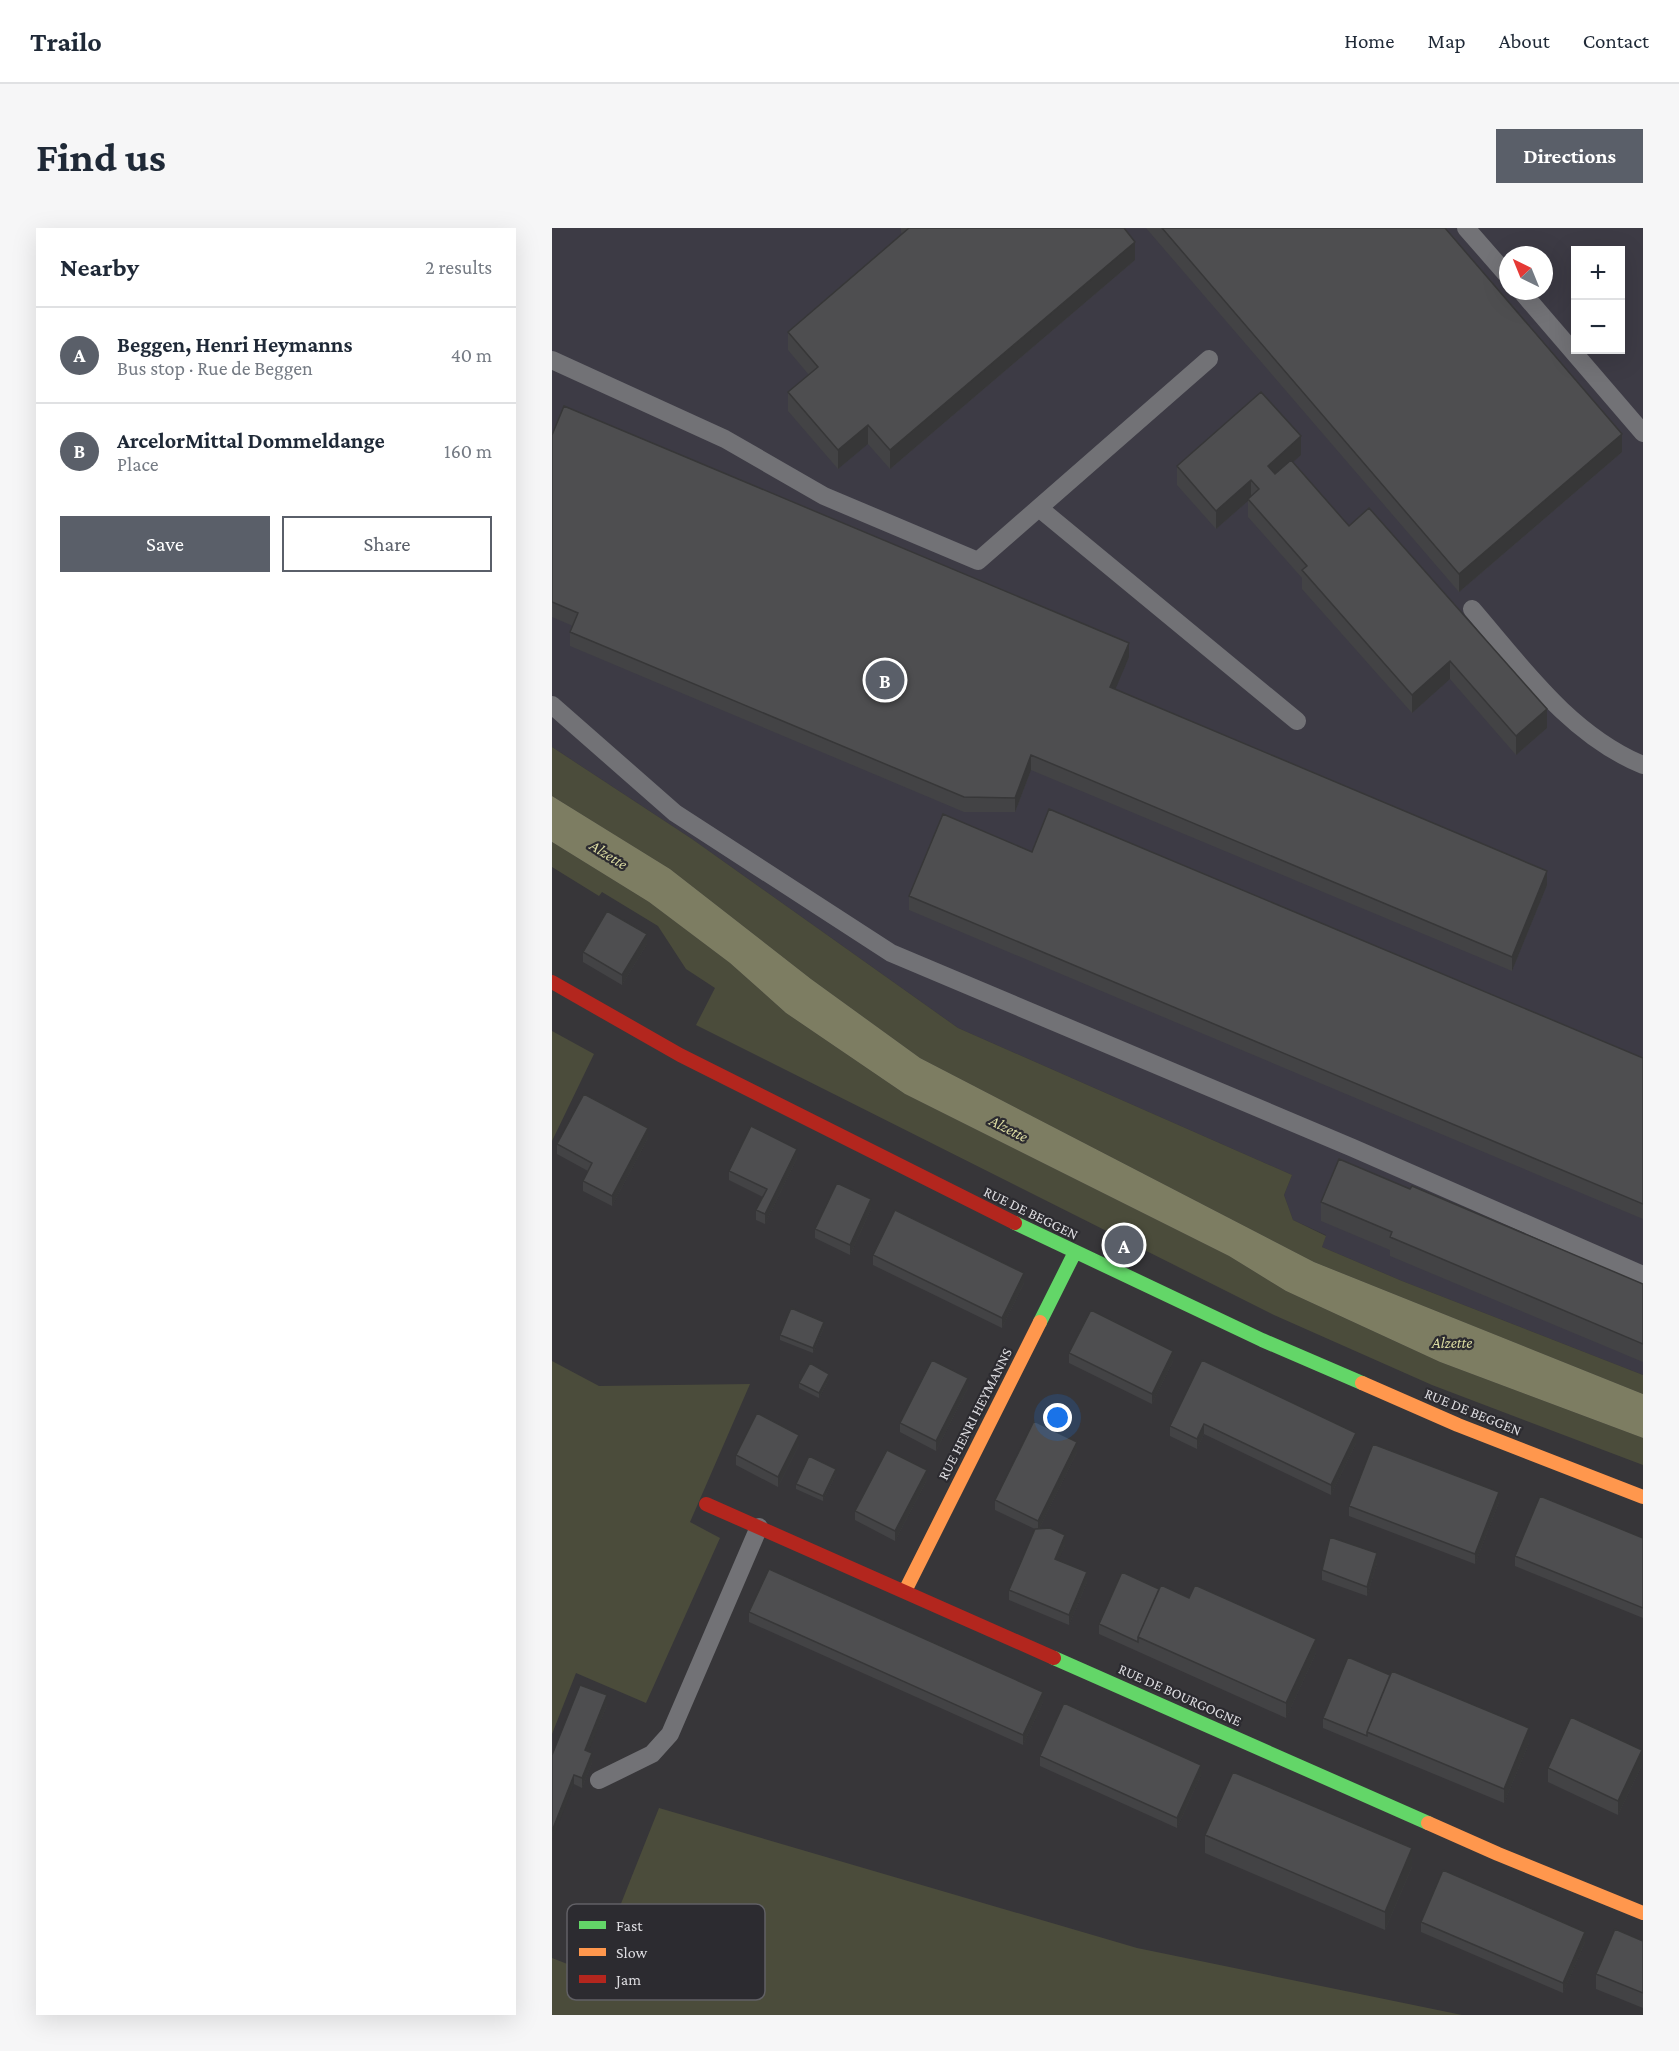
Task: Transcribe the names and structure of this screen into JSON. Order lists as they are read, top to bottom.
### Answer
{
  "streets": {
    "street": ["RUE DE BEGGEN", "RUE HENRI HEYMANNS", "RUE DE BOURGOGNE"]
  },
  "crossings": [
    ["RUE DE BEGGEN", "RUE HENRI HEYMANNS"],
    ["RUE HENRI HEYMANNS", "RUE DE BOURGOGNE"]
  ],
  "water": ["Alzette"],
  "legend": ["Fast", "Slow", "Jam"],
  "north": "top left",
  "page": {
    "header": "Trailo",
    "nav": [
      "Home",
      "Map",
      "About",
      "Contact"
    ],
    "buttons": [
      "Directions",
      ["Save", "Share"]
    ],
    "title": "Find us",
    "heading": ["Nearby", "2 results"],
    "map_buttons": ["+", "−"],
    "list": [
      {
        "mark": "A",
        "name": "Beggen, Henri Heymanns",
        "note": "Bus stop · Rue de Beggen",
        "value": "40 m"
      },
      {
        "mark": "B",
        "name": "ArcelorMittal Dommeldange",
        "note": "Place",
        "value": "160 m"
      }
    ],
    "pins": ["B", "A"]
  }
}
